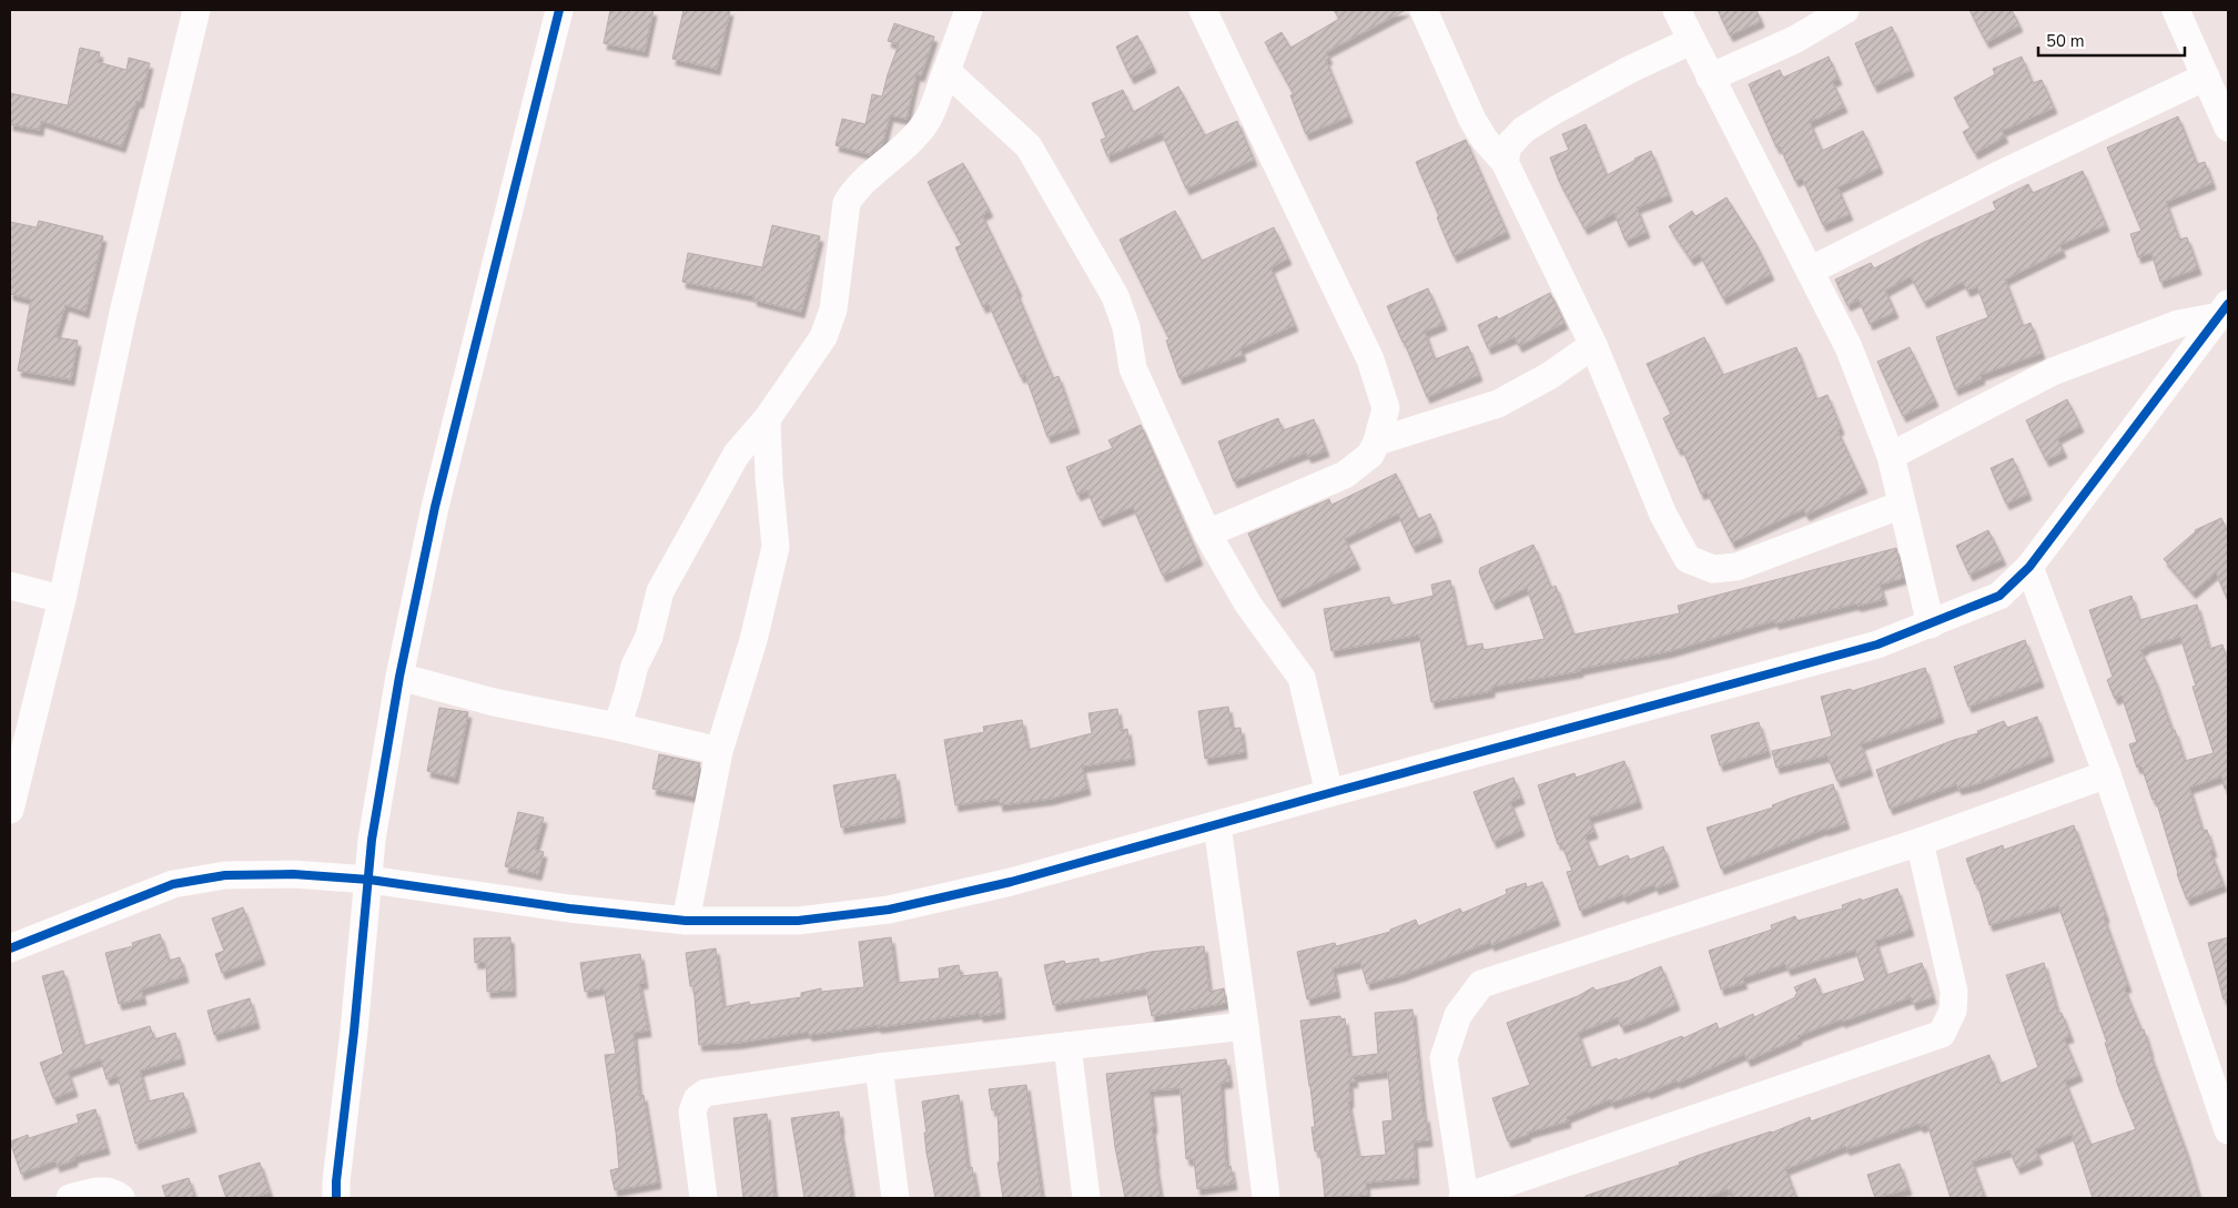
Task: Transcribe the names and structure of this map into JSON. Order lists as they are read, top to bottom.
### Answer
{
  "scale_bar": "50 m"
}
